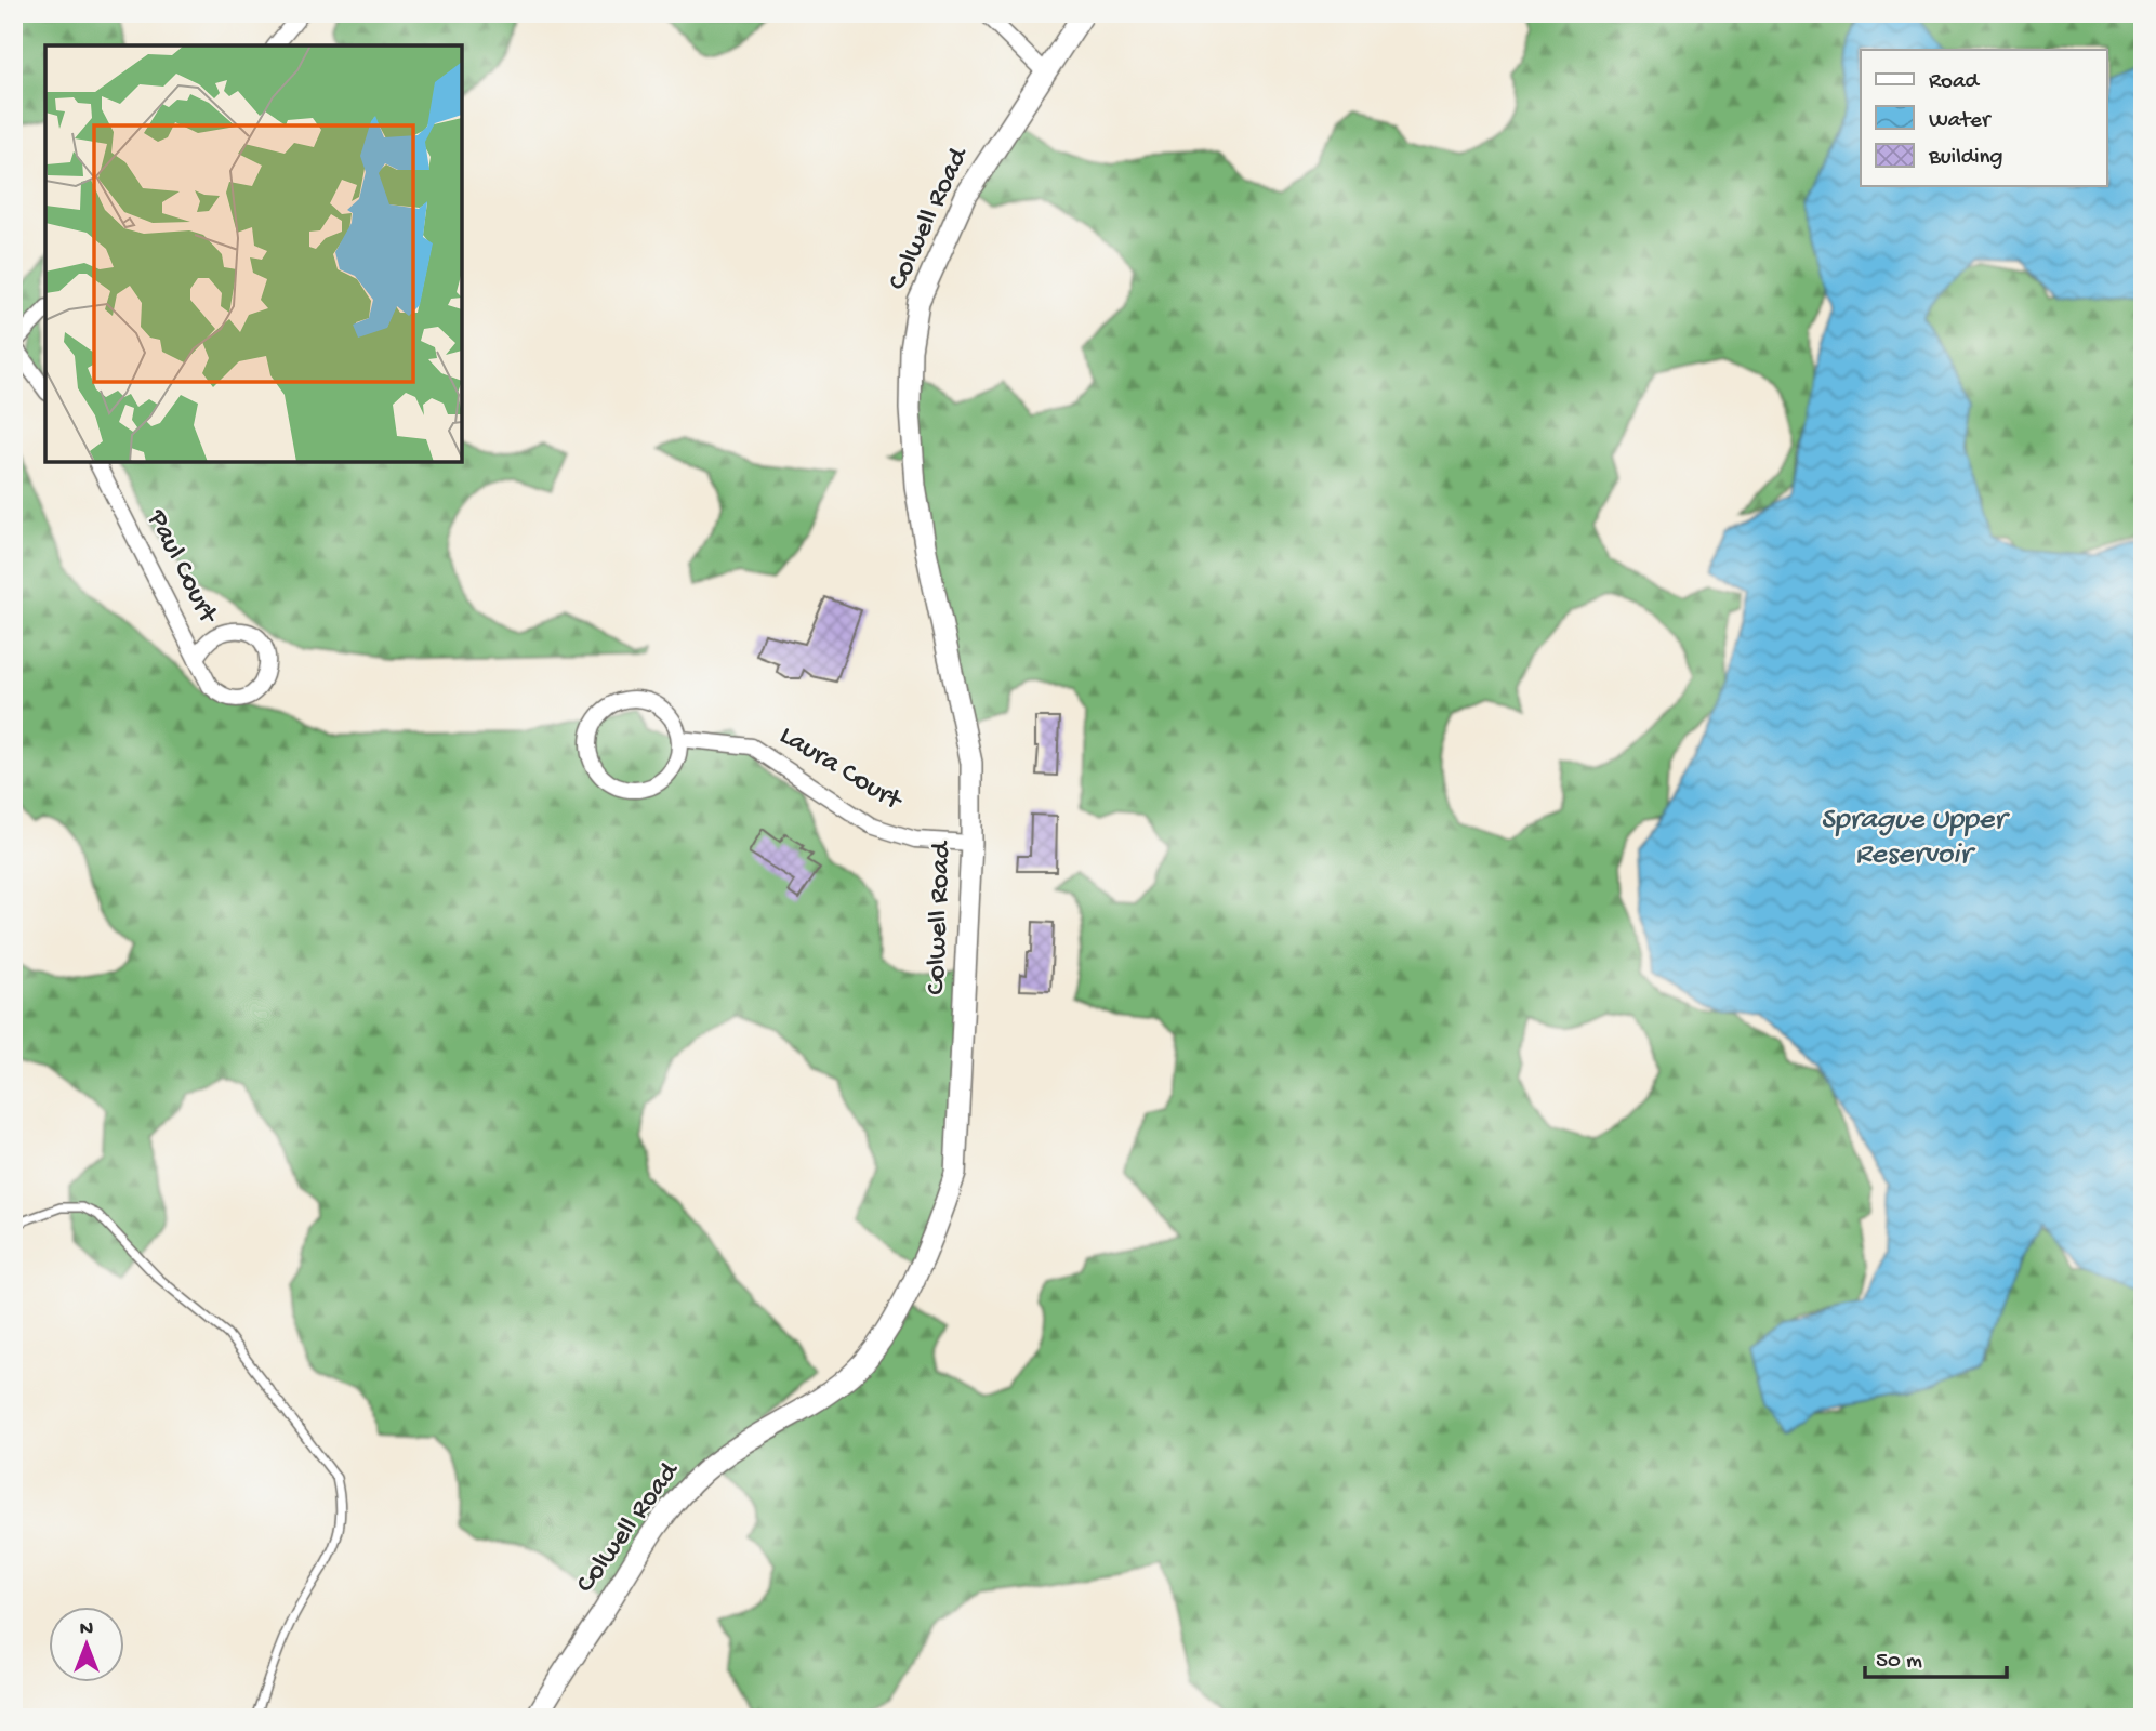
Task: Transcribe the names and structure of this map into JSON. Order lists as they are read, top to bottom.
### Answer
{
  "streets": {
    "street": ["Colwell Road", "Paul Court", "Laura Court"]
  },
  "crossings": [
    ["Colwell Road", "Laura Court"]
  ],
  "water": ["Sprague Upper Reservoir"],
  "legend": ["Road", "Water", "Building"],
  "scale_bar": "50 m",
  "north": "top"
}
